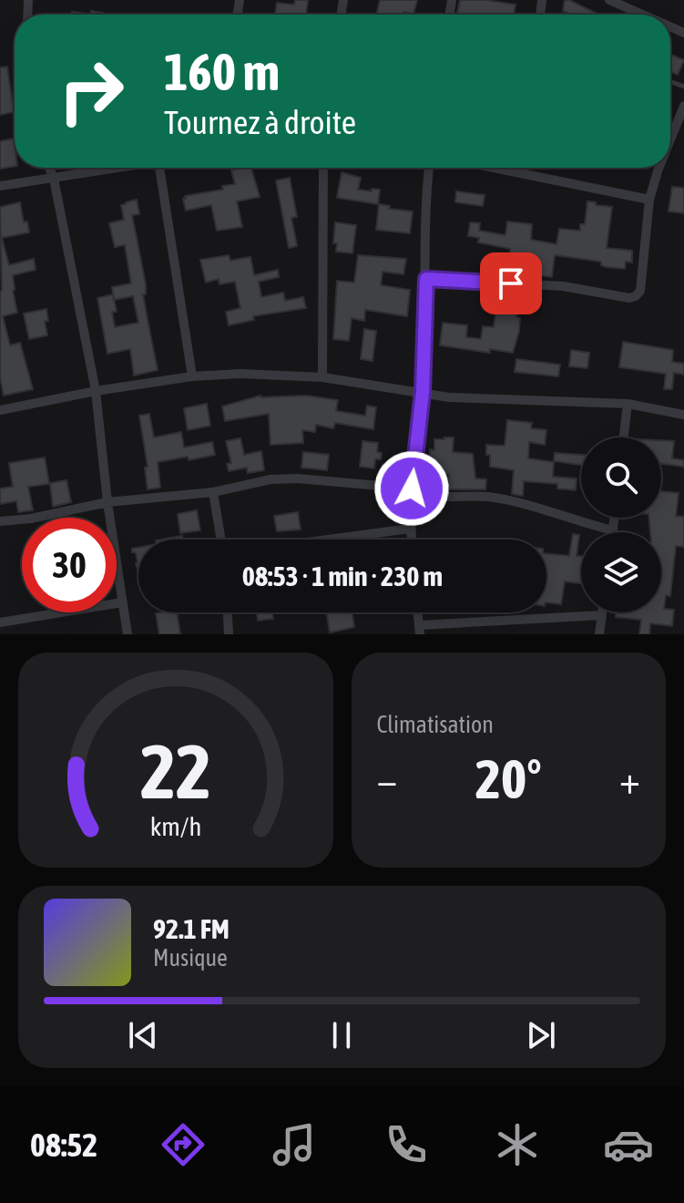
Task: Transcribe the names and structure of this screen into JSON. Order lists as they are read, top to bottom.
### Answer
{
  "page": {
    "turn": ["160 m", "Tournez à droite"],
    "limit": "30",
    "trip": "08:53 · 1 min · 230 m",
    "tile": "Climatisation",
    "heat": ["−", "20°", "+"],
    "song": ["92.1 FM", "Musique"],
    "tabs": "08:52",
    "gauge": ["22", "km/h"]
  }
}
